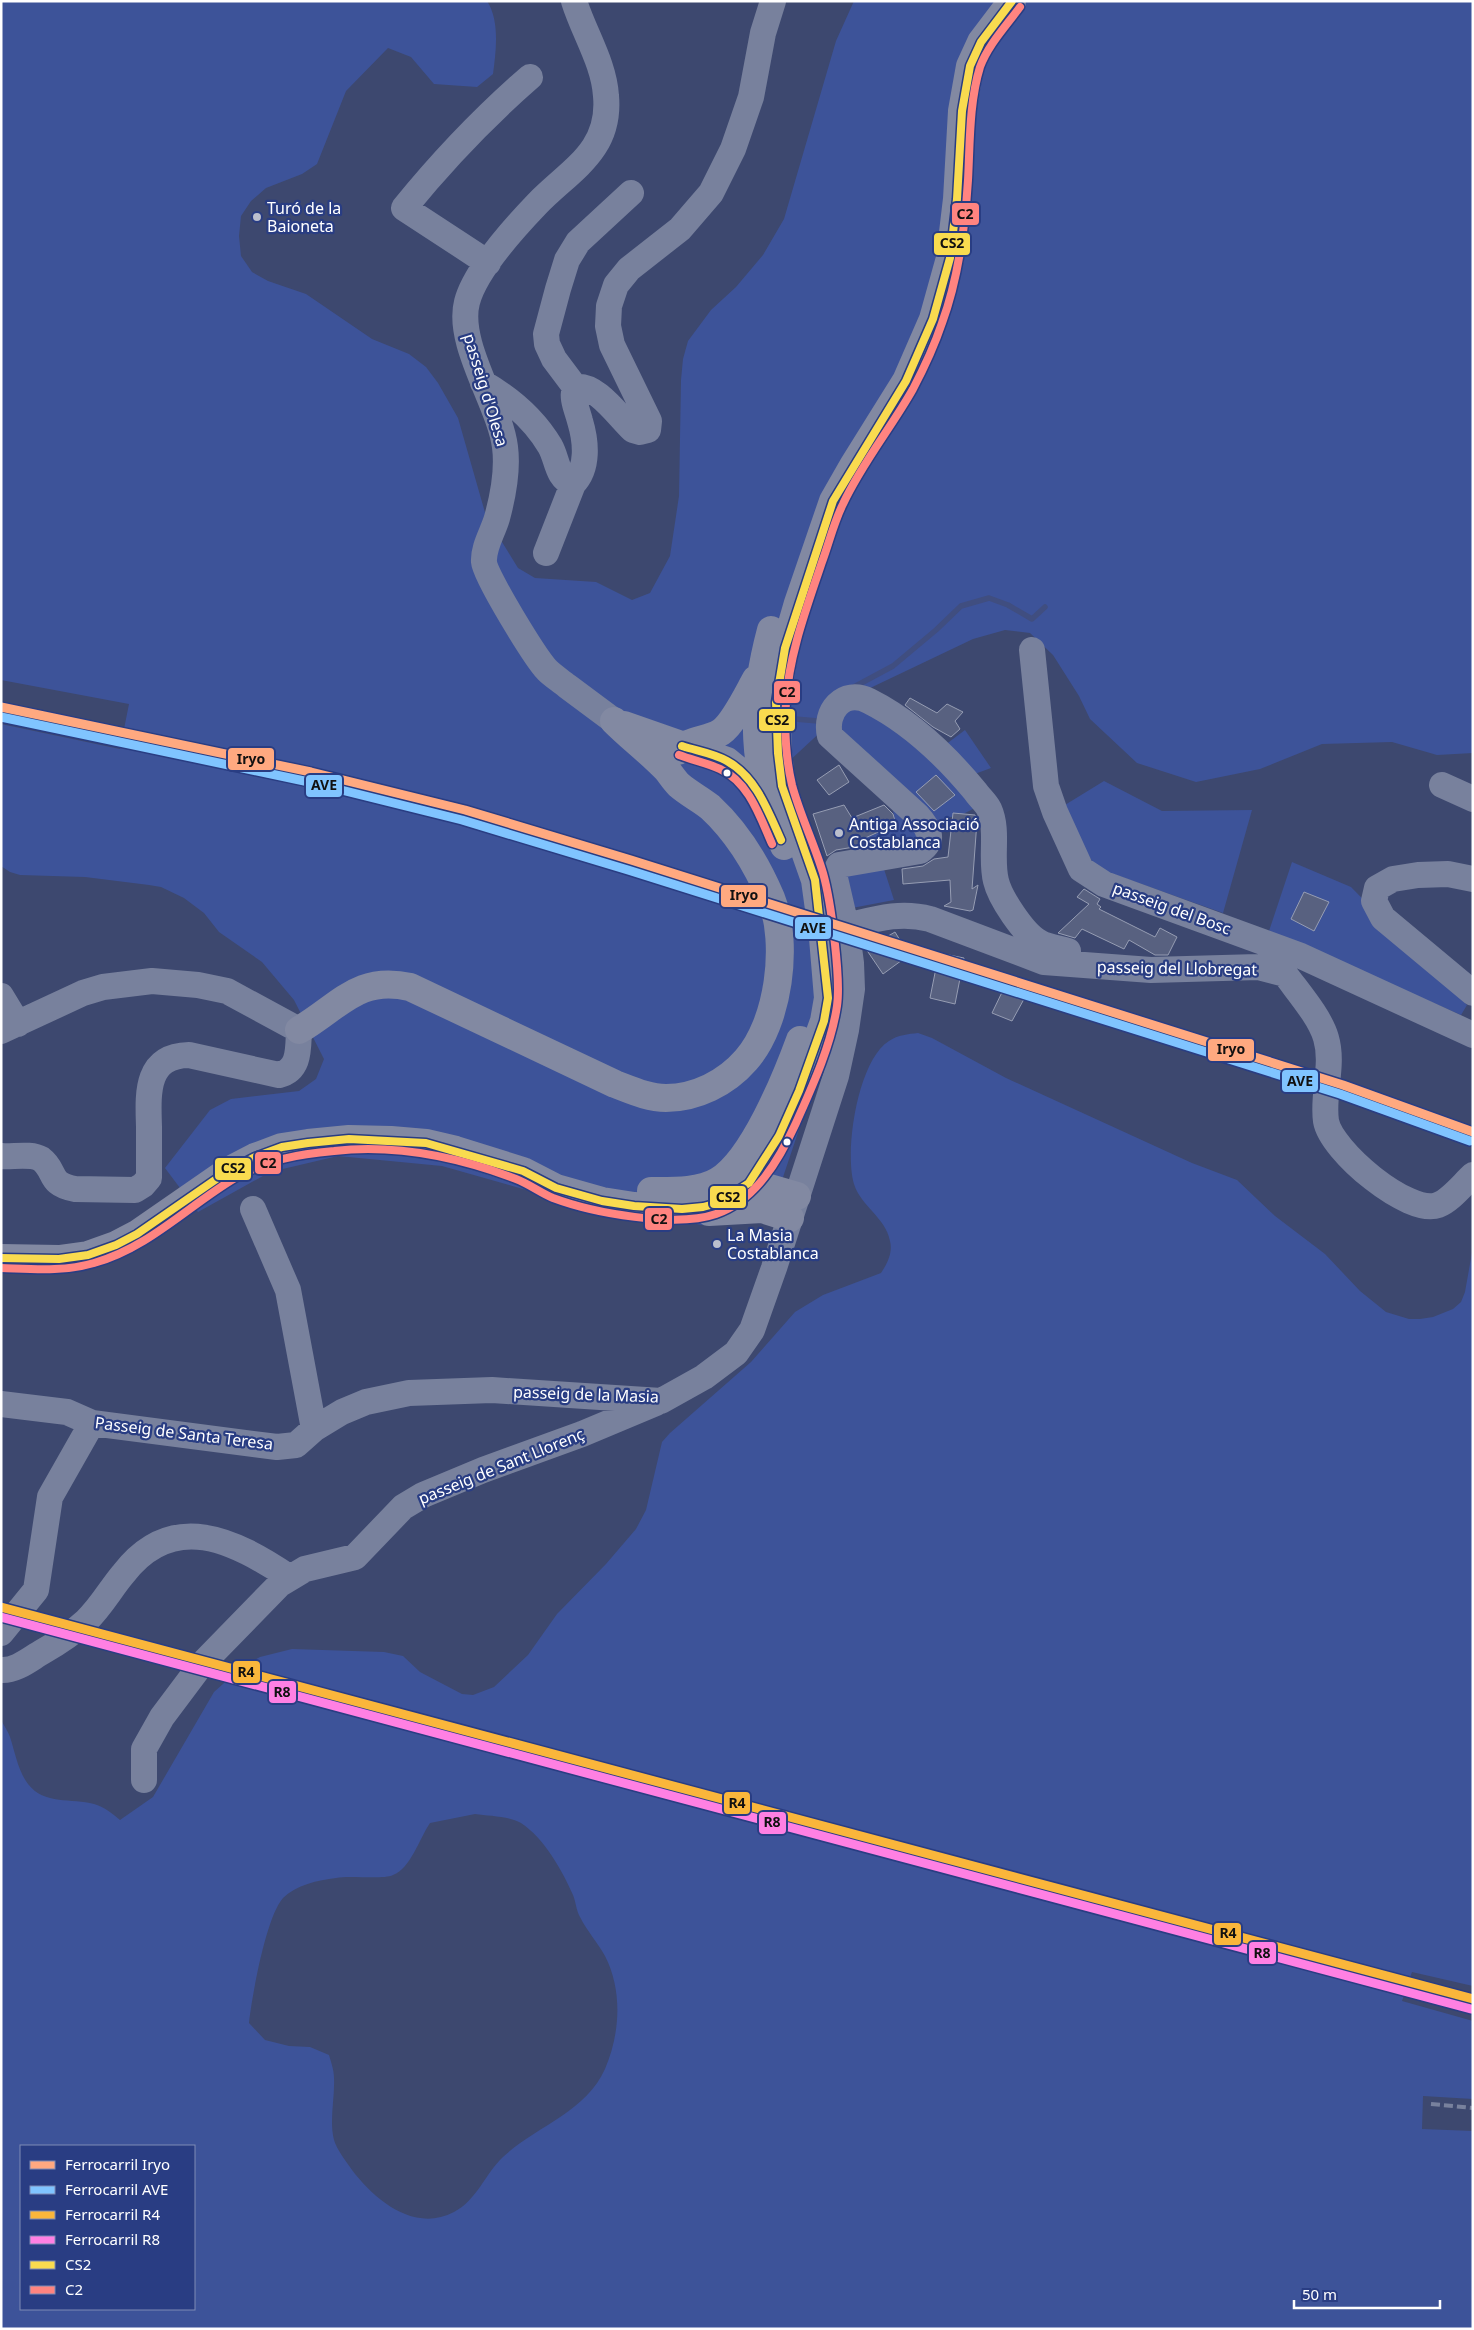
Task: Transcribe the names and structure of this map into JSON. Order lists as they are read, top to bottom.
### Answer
{
  "streets": {
    "street": [
      "passeig d'Olesa",
      "passeig del Bosc",
      "passeig del Llobregat",
      "passeig de la Masia",
      "Passeig de Santa Teresa",
      "passeig de Sant Llorenç"
    ]
  },
  "crossings": [
    ["passeig del Bosc", "passeig del Llobregat"],
    ["passeig de la Masia", "Passeig de Santa Teresa"],
    ["passeig de la Masia", "passeig de Sant Llorenç"]
  ],
  "places": ["Turó de la Baioneta", "Antiga Associació Costablanca", "La Masia Costablanca"],
  "lines": [
    "transit line CS2",
    "transit line C2",
    "rail line Iryo",
    "rail line AVE",
    "rail line R4",
    "rail line R8"
  ],
  "legend": [
    "Ferrocarril Iryo",
    "Ferrocarril AVE",
    "Ferrocarril R4",
    "Ferrocarril R8",
    "CS2",
    "C2"
  ],
  "scale_bar": "50 m"
}
